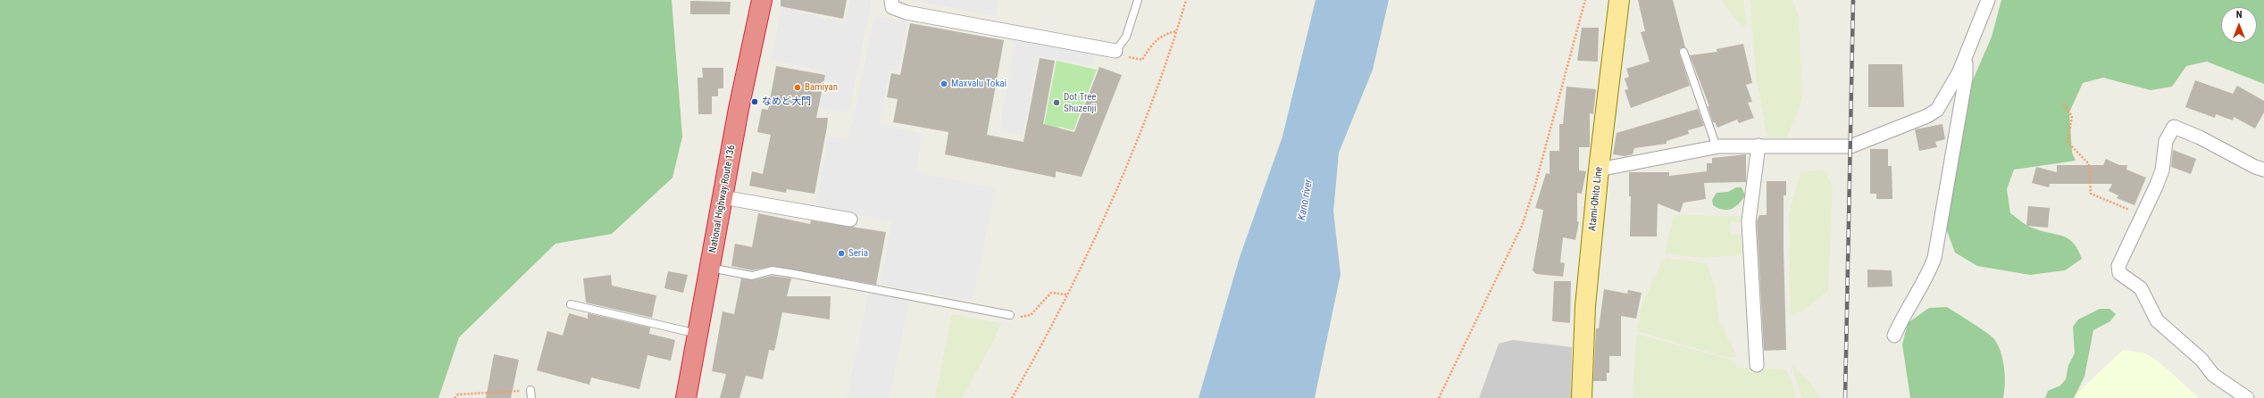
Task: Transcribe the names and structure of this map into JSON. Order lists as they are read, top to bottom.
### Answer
{
  "streets": {
    "highway": ["National Highway Route 136"],
    "main road": ["Atami-Ohito Line"]
  },
  "water": ["Kano river"],
  "places": [
    "Maxvalu Tokai",
    "Bamiyan",
    "なめど大門",
    "Dot Tree Shuzenji",
    "Seria"
  ],
  "north": "top"
}
